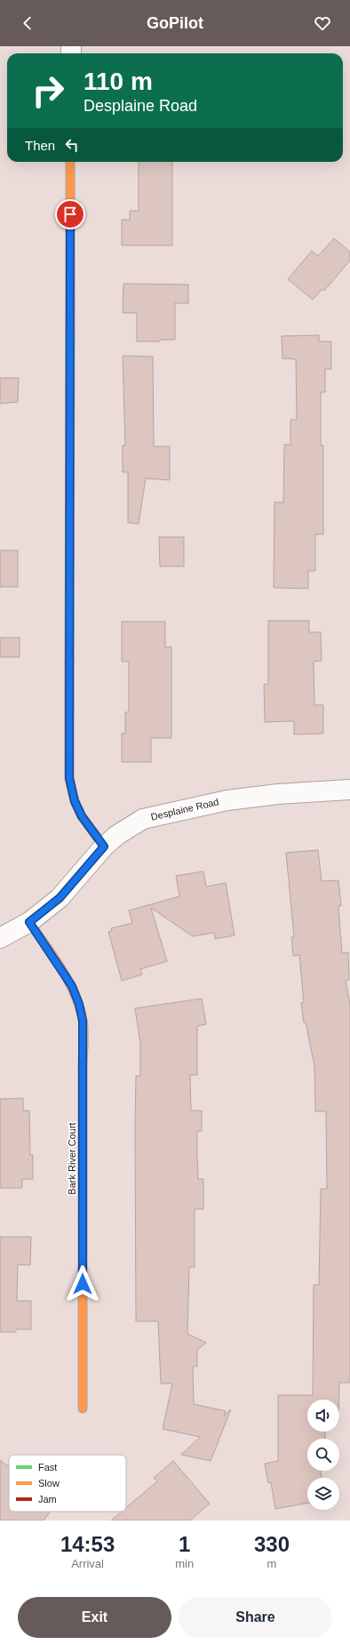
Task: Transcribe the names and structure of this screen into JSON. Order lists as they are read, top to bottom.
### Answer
{
  "streets": {
    "street": ["Desplaine Road", "Bark River Court"]
  },
  "crossings": [
    ["Desplaine Road", "Bark River Court"]
  ],
  "legend": ["Fast", "Slow", "Jam"],
  "page": {
    "header": "GoPilot",
    "turn": ["110 m", "Desplaine Road"],
    "then": "Then",
    "eta": [
      "14:53",
      "Arrival",
      "1",
      "min",
      "330",
      "m"
    ],
    "buttons": ["Exit", "Share"]
  }
}
